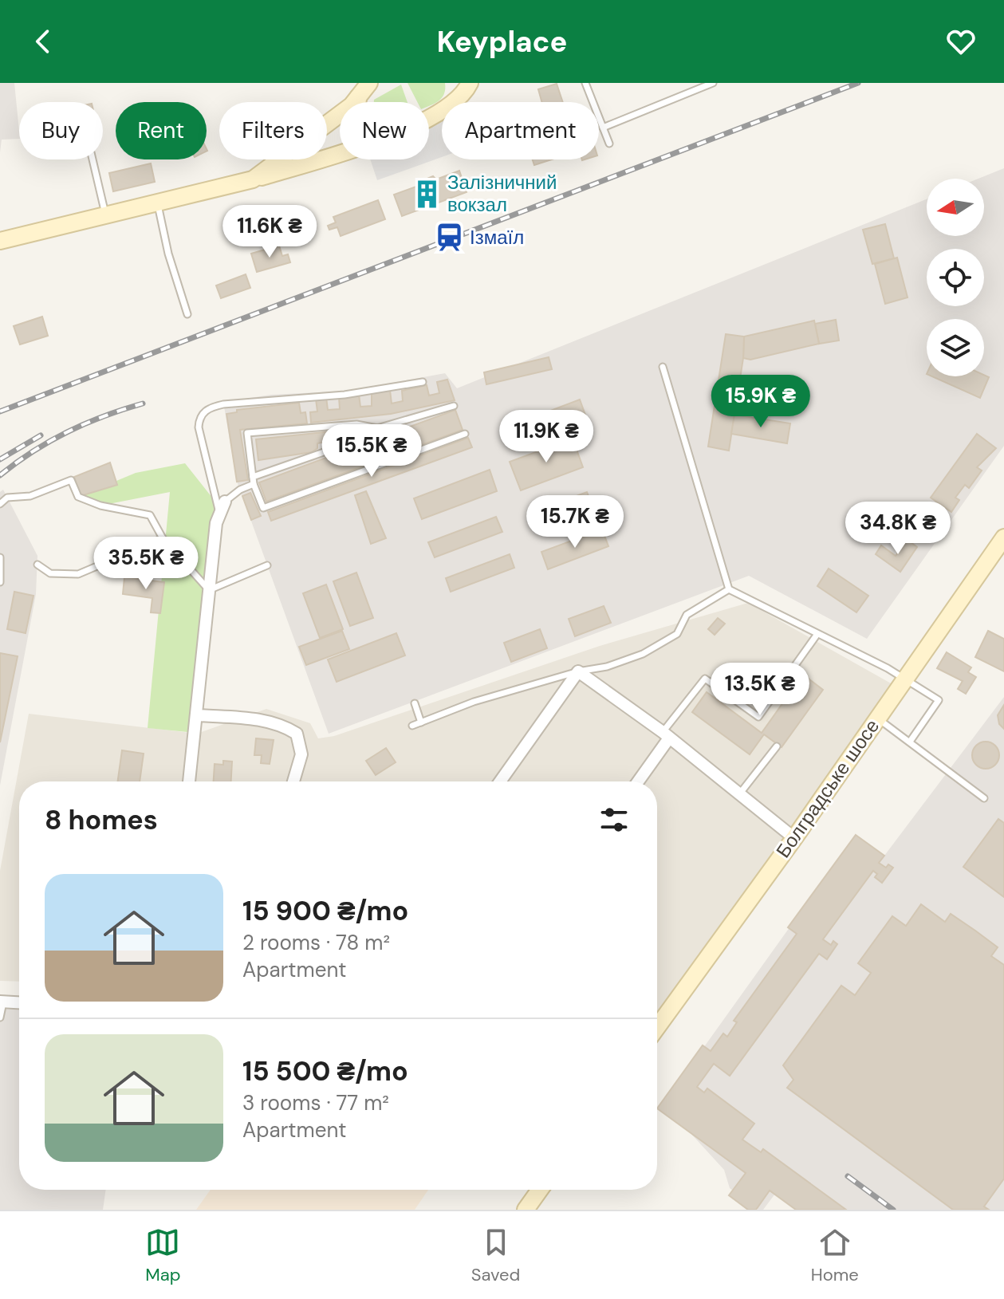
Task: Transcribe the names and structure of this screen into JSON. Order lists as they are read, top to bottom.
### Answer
{
  "streets": {
    "main road": ["Болградське шосе"]
  },
  "places": {
    "building": ["Залізничний вокзал"],
    "station": ["Ізмаїл"]
  },
  "north": "left",
  "page": {
    "header": "Keyplace",
    "chip": [
      "Buy",
      "Rent",
      "Filters",
      "New",
      "Apartment"
    ],
    "price": [
      "11.6K ₴",
      "15.9K ₴",
      "11.9K ₴",
      "15.5K ₴",
      "15.7K ₴",
      "34.8K ₴",
      "35.5K ₴",
      "13.5K ₴"
    ],
    "heading": "8 homes",
    "list": [
      {
        "name": "15 900 ₴/mo",
        "note": "2 rooms · 78 m² · Apartment"
      },
      {
        "name": "15 500 ₴/mo",
        "note": "3 rooms · 77 m² · Apartment"
      }
    ],
    "tabs": ["Map", "Saved", "Home"]
  }
}
